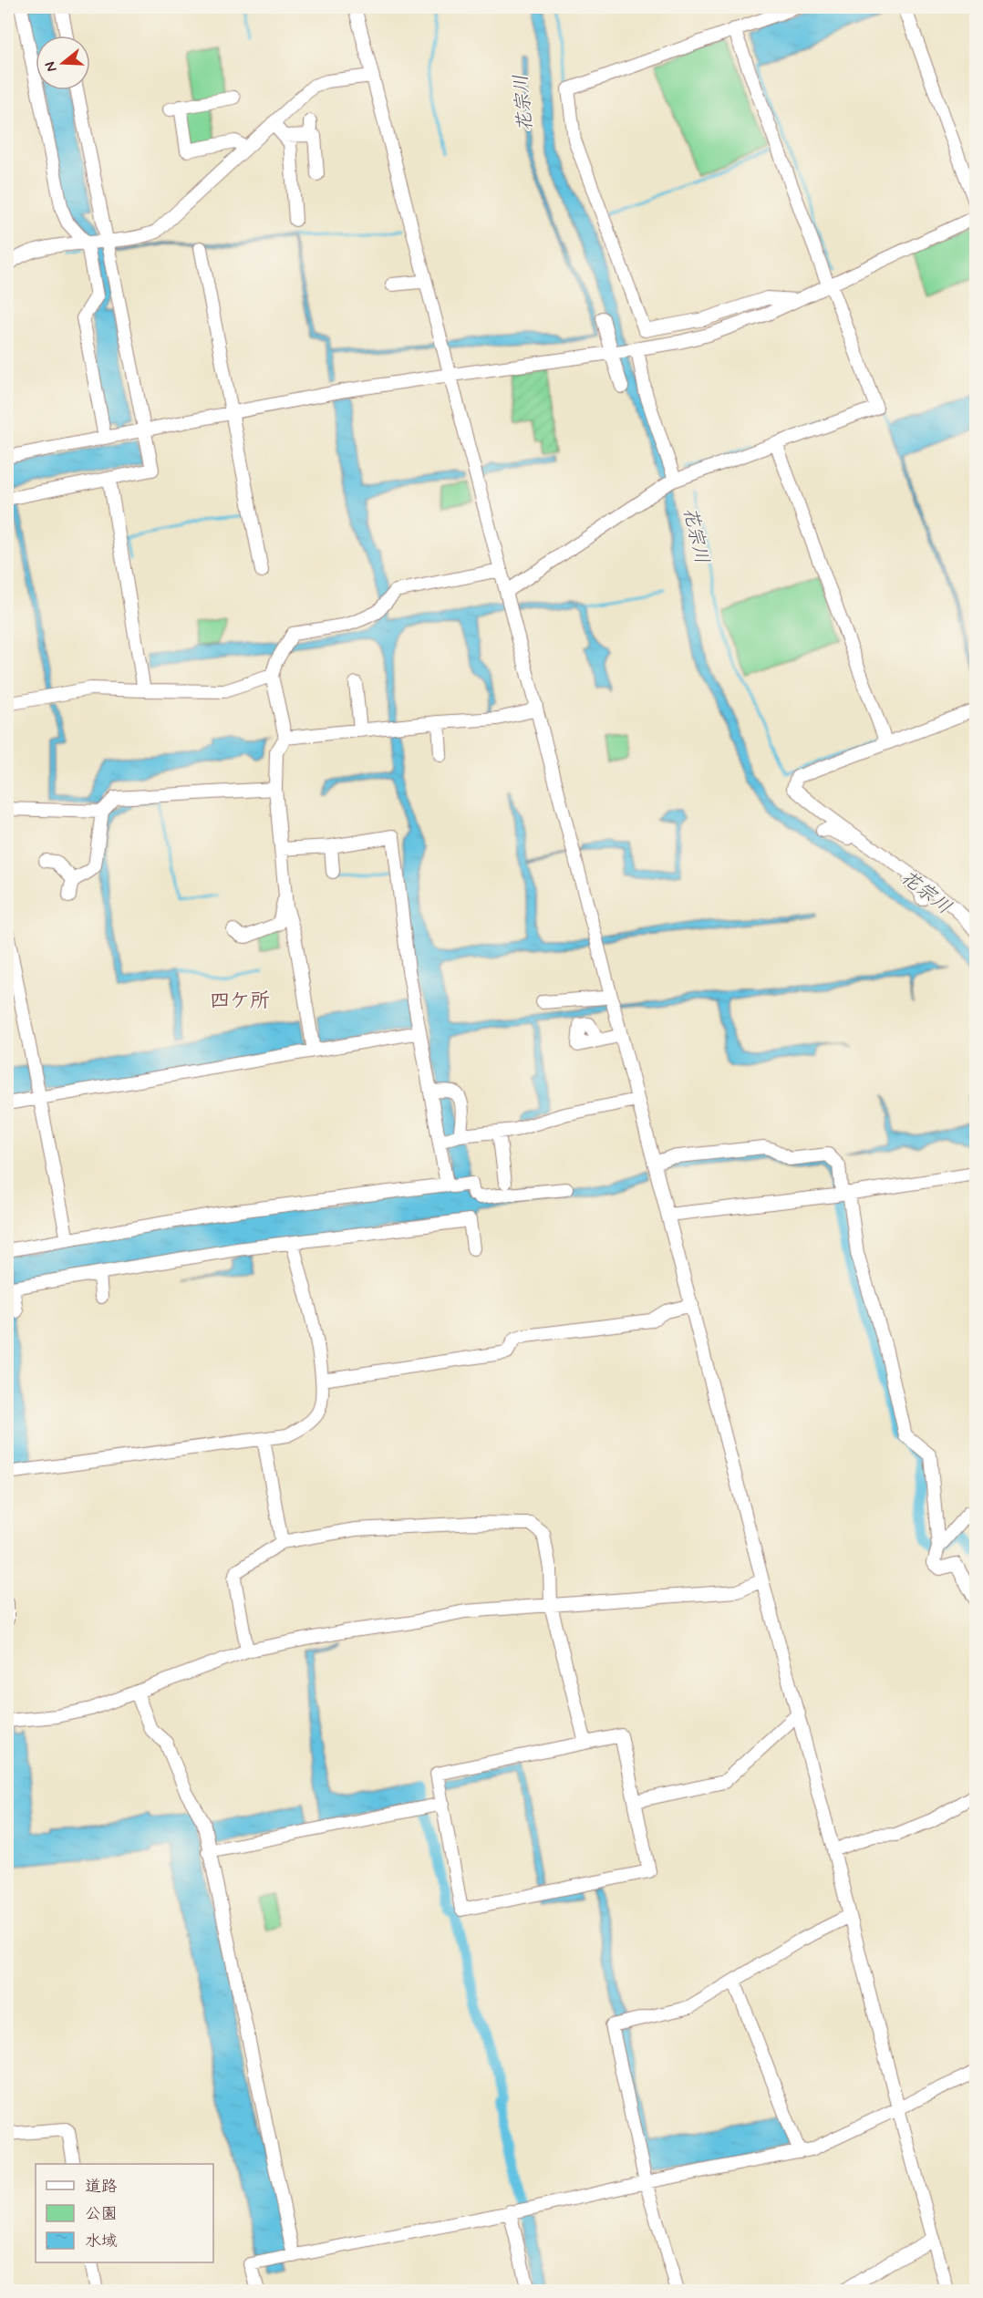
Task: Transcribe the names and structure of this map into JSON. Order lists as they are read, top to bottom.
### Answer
{
  "districts": ["四ケ所"],
  "water": ["花宗川"],
  "legend": ["道路", "公園", "水域"],
  "north": "left"
}
